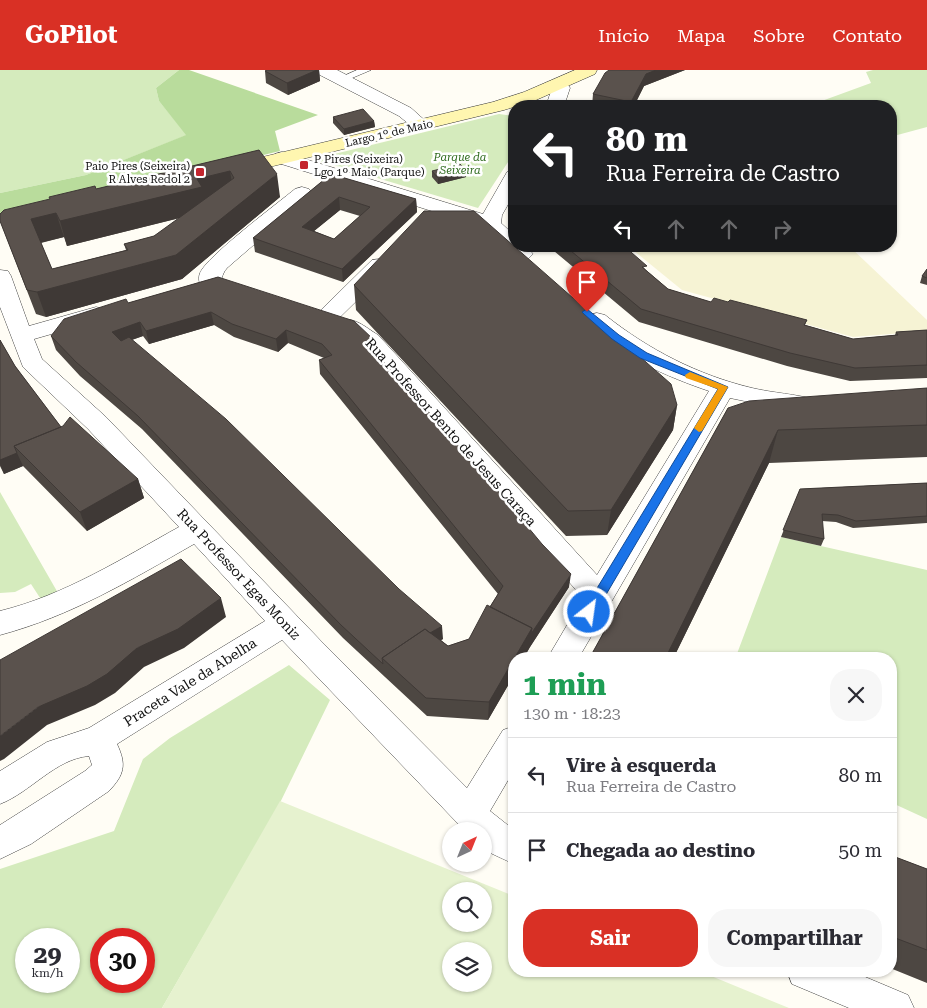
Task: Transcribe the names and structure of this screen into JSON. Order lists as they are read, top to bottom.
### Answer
{
  "streets": {
    "street": [
      "Largo 1º de Maio",
      "Rua Professor Bento de Jesus Caraça",
      "Rua Professor Egas Moniz",
      "Praceta Vale da Abelha"
    ]
  },
  "crossings": [
    ["Rua Professor Egas Moniz", "Praceta Vale da Abelha"]
  ],
  "parks": ["Parque da Seixeira"],
  "places": {
    "transit": ["P Pires (Seixeira) Lgo 1º Maio (Parque)", "Paio Pires (Seixeira) R Alves Redol 2"]
  },
  "north": "top right",
  "page": {
    "header": "GoPilot",
    "nav": [
      "Início",
      "Mapa",
      "Sobre",
      "Contato"
    ],
    "turn": ["80 m", "Rua Ferreira de Castro"],
    "heading": ["1 min", "130 m · 18:23"],
    "list": [
      {
        "name": "Vire à esquerda",
        "note": "Rua Ferreira de Castro",
        "value": "80 m"
      },
      {
        "name": "Chegada ao destino",
        "value": "50 m"
      }
    ],
    "buttons": ["Sair", "Compartilhar"],
    "speed": "29 km/h",
    "limit": "30"
  }
}
